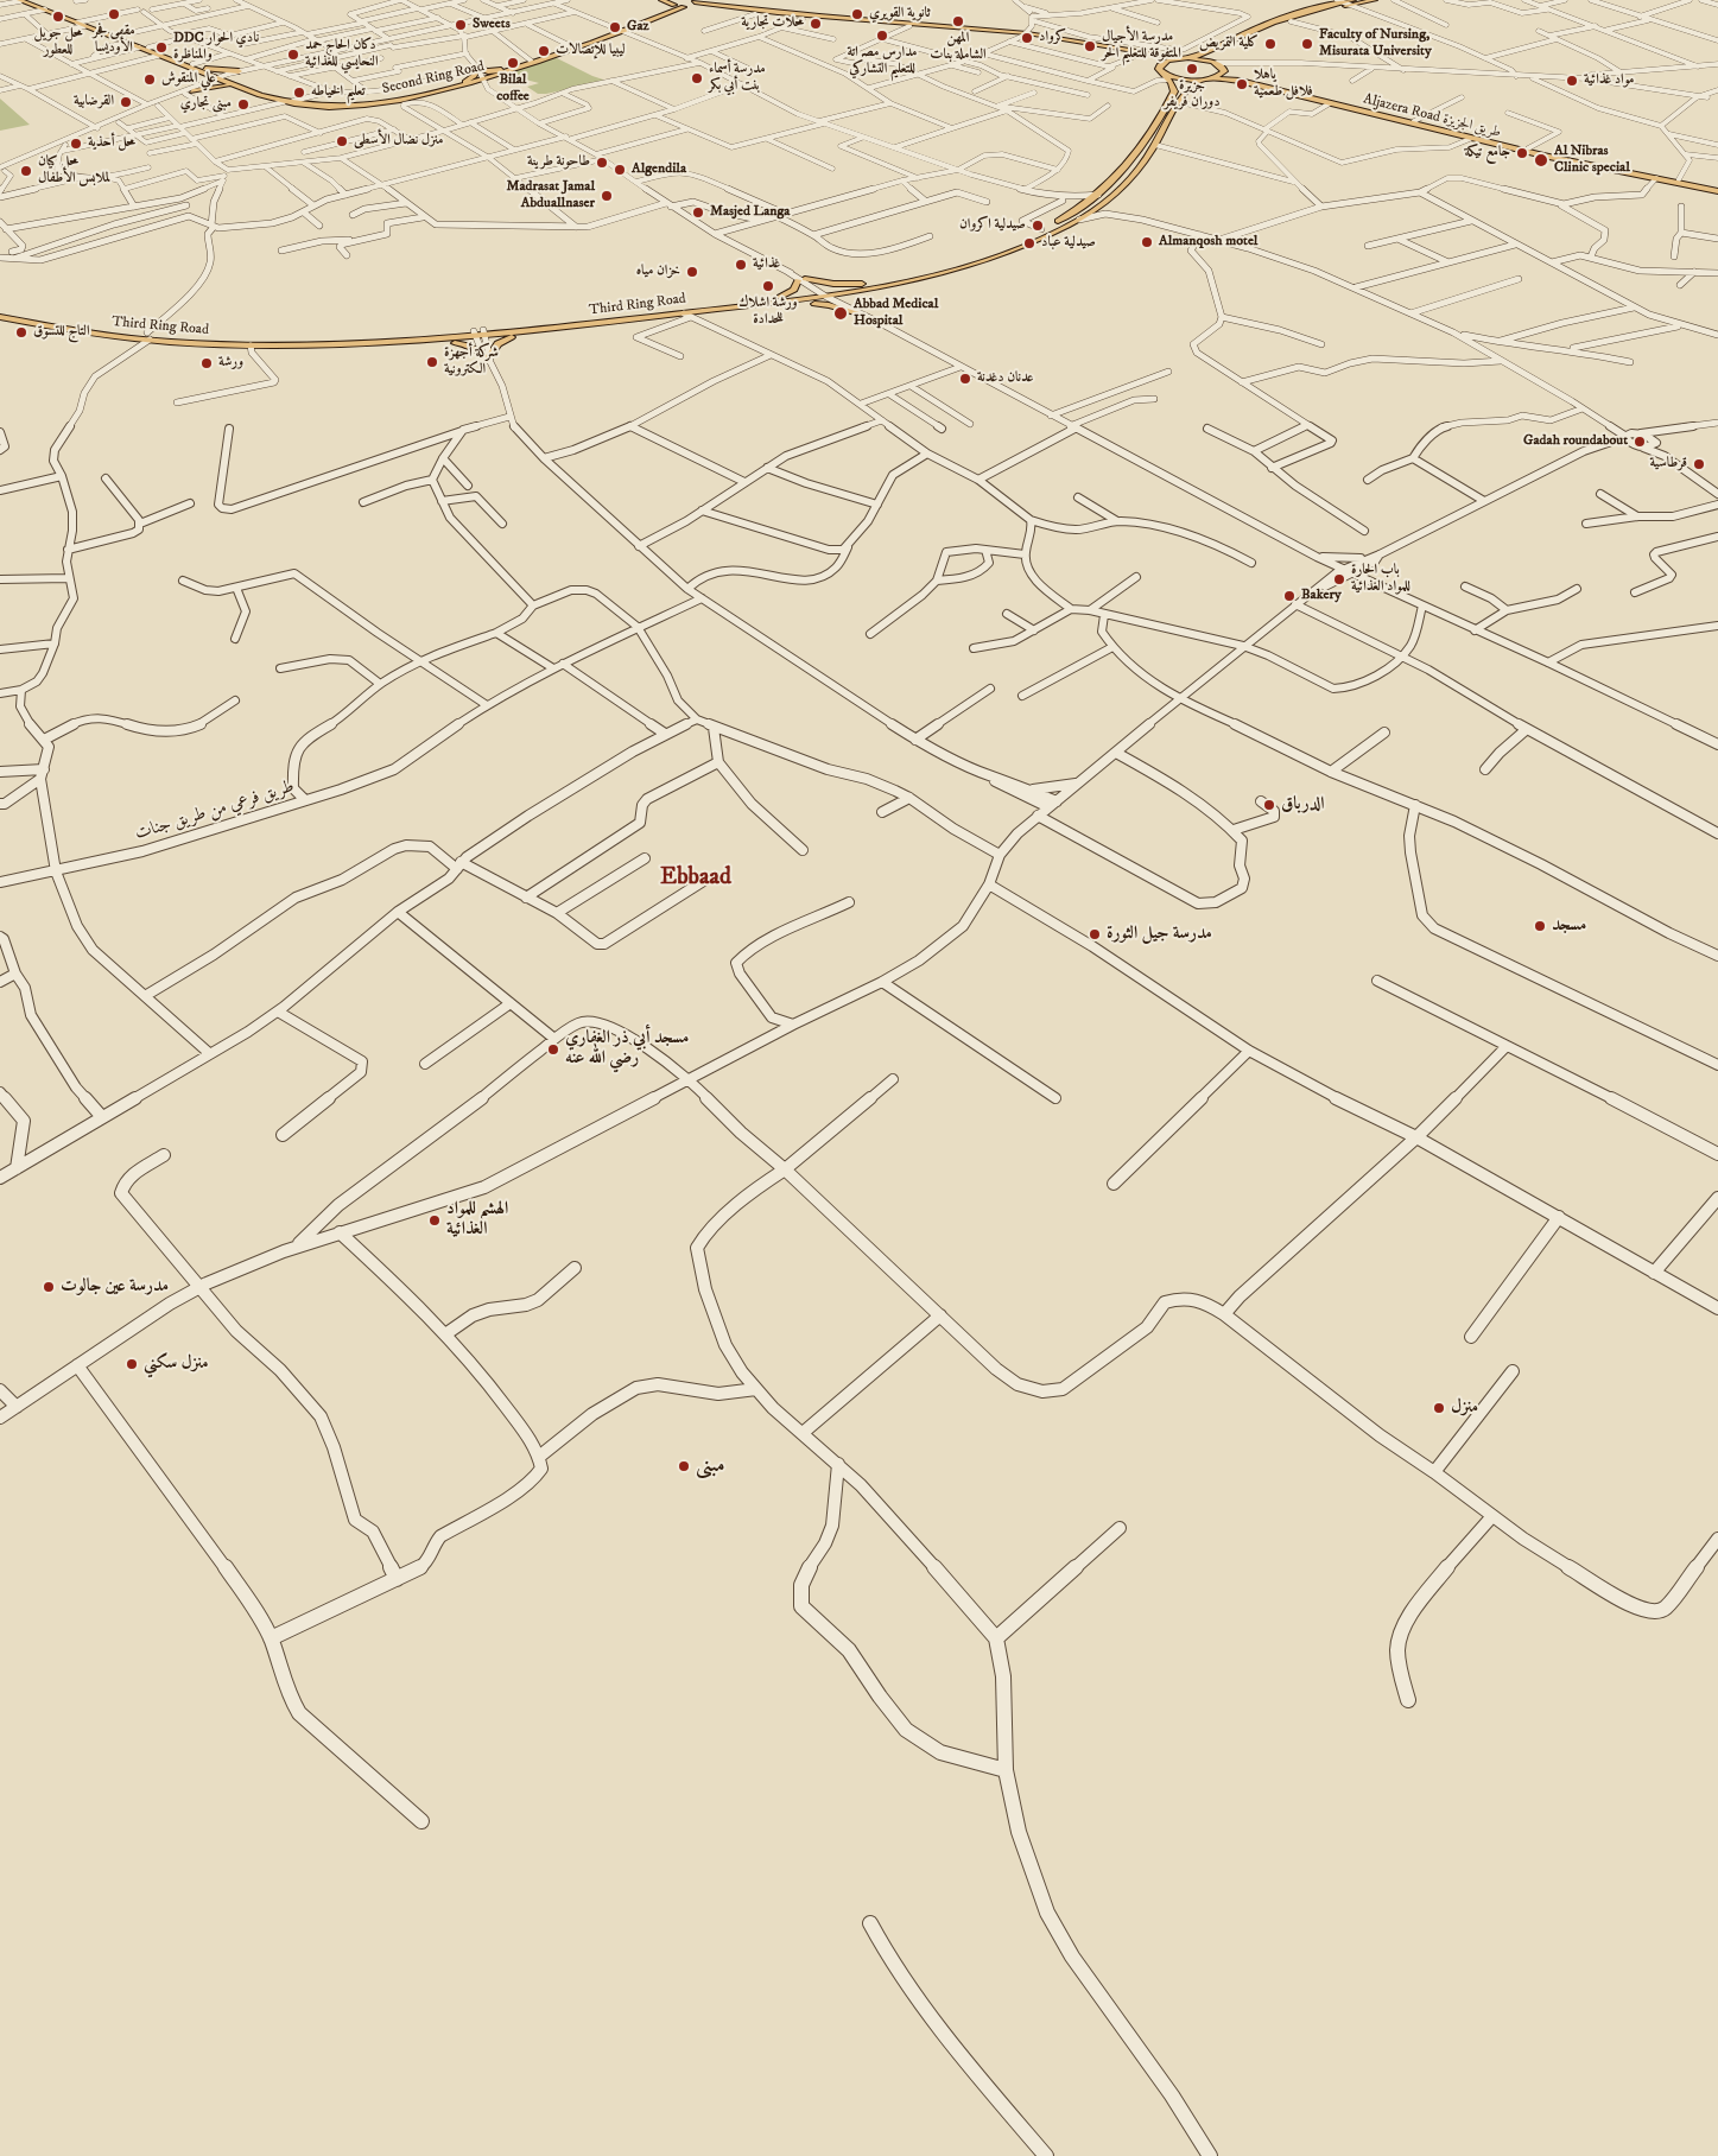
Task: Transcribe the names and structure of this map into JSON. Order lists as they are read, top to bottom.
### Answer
{
  "streets": {
    "main road": ["Second Ring Road", "Aljazera Road طريق الجزيزة", "Third Ring Road"],
    "street": ["طريق فرعي من طريق جنات"]
  },
  "districts": ["Ebbaad"],
  "places": [
    "مقهى فجر الأوديسا",
    "ثانوية القويري",
    "محل جويل للعطور",
    "المهن الشاملة بنات",
    "محلات تجارية",
    "Sweets",
    "Gaz",
    "مدارس مصراتة للتعليم التشاركي",
    "كرواد",
    "كلية التمريض",
    "Faculty of Nursing, Misurata University",
    "مدرسة الأجيال المتفوقة للتعليم الحر",
    "DDC نادي الحوار والمناظرة",
    "ليبيا للإتصالات",
    "دكان الحاج حمد النحايسي للغذائية",
    "Bilal coffee",
    "جزيرة دوران فريفر",
    "مدرسة أسماء بنت أبي بكر",
    "علي المنقوش",
    "مواد غذائية",
    "ياهلا فلافل طعمية",
    "تعليم الخياطه",
    "القرضابية",
    "مبنى تجاري",
    "منزل نضال الأسطى",
    "محل أحذية",
    "جامع تيكة",
    "Al Nibras Clinic special",
    "طاحونة طرينة",
    "Algendila",
    "محل كيان لملابس الأطفال",
    "Madrasat Jamal Abduallnaser",
    "Masjed Langa",
    "صيدلية اكروان",
    "Almanqosh motel",
    "صيدلية عباد",
    "غذائية",
    "خزان مياه",
    "ورشة اشلاك للحدادة",
    "Abbad Medical Hospital",
    "التاج للتسوق",
    "شركة أجهزة الكترونية",
    "ورشة",
    "عدنان دغدنة",
    "Gadah roundabout",
    "قرطاسية",
    "باب الحارة للمواد الغذائية",
    "Bakery",
    "الدرباق",
    "مسجد",
    "مدرسة جيل الثورة",
    "مسجد أبي ذر الغفاري رضي الله عنه",
    "الهشم للمواد الغذائية",
    "مدرسة عين جالوت",
    "منزل سكني",
    "منزل",
    "مبنى"
  ]
}
